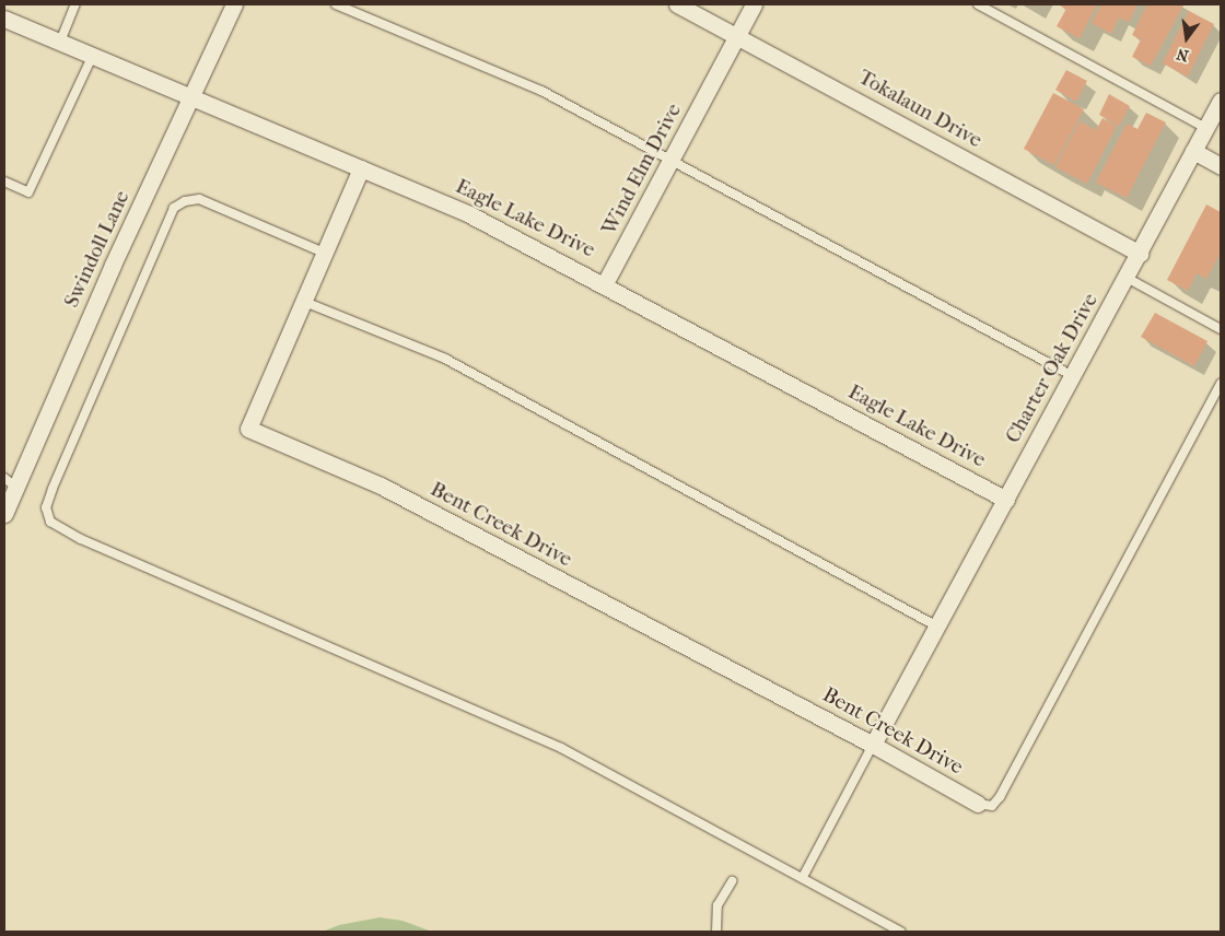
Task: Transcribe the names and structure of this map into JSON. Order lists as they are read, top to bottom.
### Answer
{
  "streets": {
    "street": [
      "Tokalaun Drive",
      "Wind Elm Drive",
      "Eagle Lake Drive",
      "Swindoll Lane",
      "Charter Oak Drive",
      "Bent Creek Drive"
    ]
  },
  "crossings": [
    ["Tokalaun Drive", "Wind Elm Drive"],
    ["Tokalaun Drive", "Charter Oak Drive"],
    ["Wind Elm Drive", "Eagle Lake Drive"],
    ["Eagle Lake Drive", "Swindoll Lane"],
    ["Eagle Lake Drive", "Charter Oak Drive"],
    ["Eagle Lake Drive", "Bent Creek Drive"],
    ["Charter Oak Drive", "Bent Creek Drive"]
  ],
  "north": "bottom"
}
